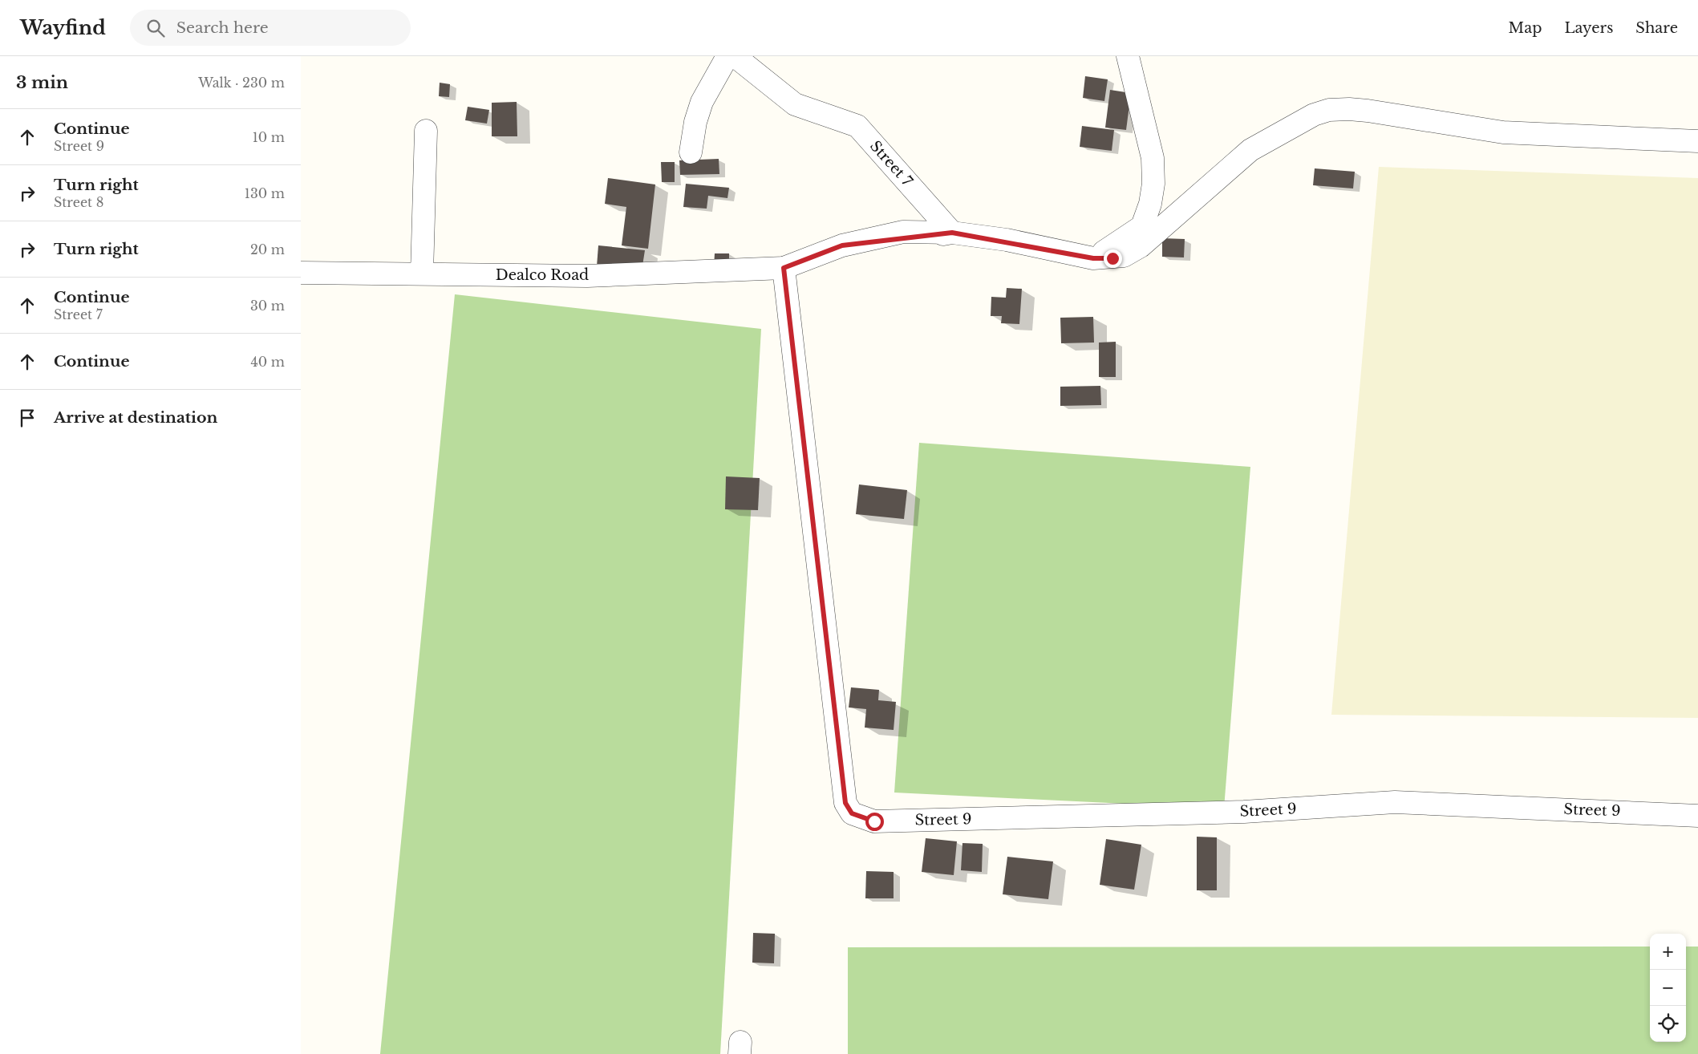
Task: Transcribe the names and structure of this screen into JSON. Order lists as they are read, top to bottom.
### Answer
{
  "streets": {
    "street": ["Street 7", "Dealco Road", "Street 9"]
  },
  "crossings": [
    ["Street 7", "Dealco Road"],
    ["Dealco Road", "Street 9"]
  ],
  "page": {
    "header": "Wayfind",
    "search": "Search here",
    "nav": ["Map", "Layers", "Share"],
    "heading": ["3 min", "Walk · 230 m"],
    "list": [
      ["Continue", "Street 9", "10 m"],
      ["Turn right", "Street 8", "130 m"],
      ["Turn right", "20 m"],
      ["Continue", "Street 7", "30 m"],
      ["Continue", "40 m"],
      "Arrive at destination"
    ],
    "map_buttons": ["+", "−"]
  }
}
